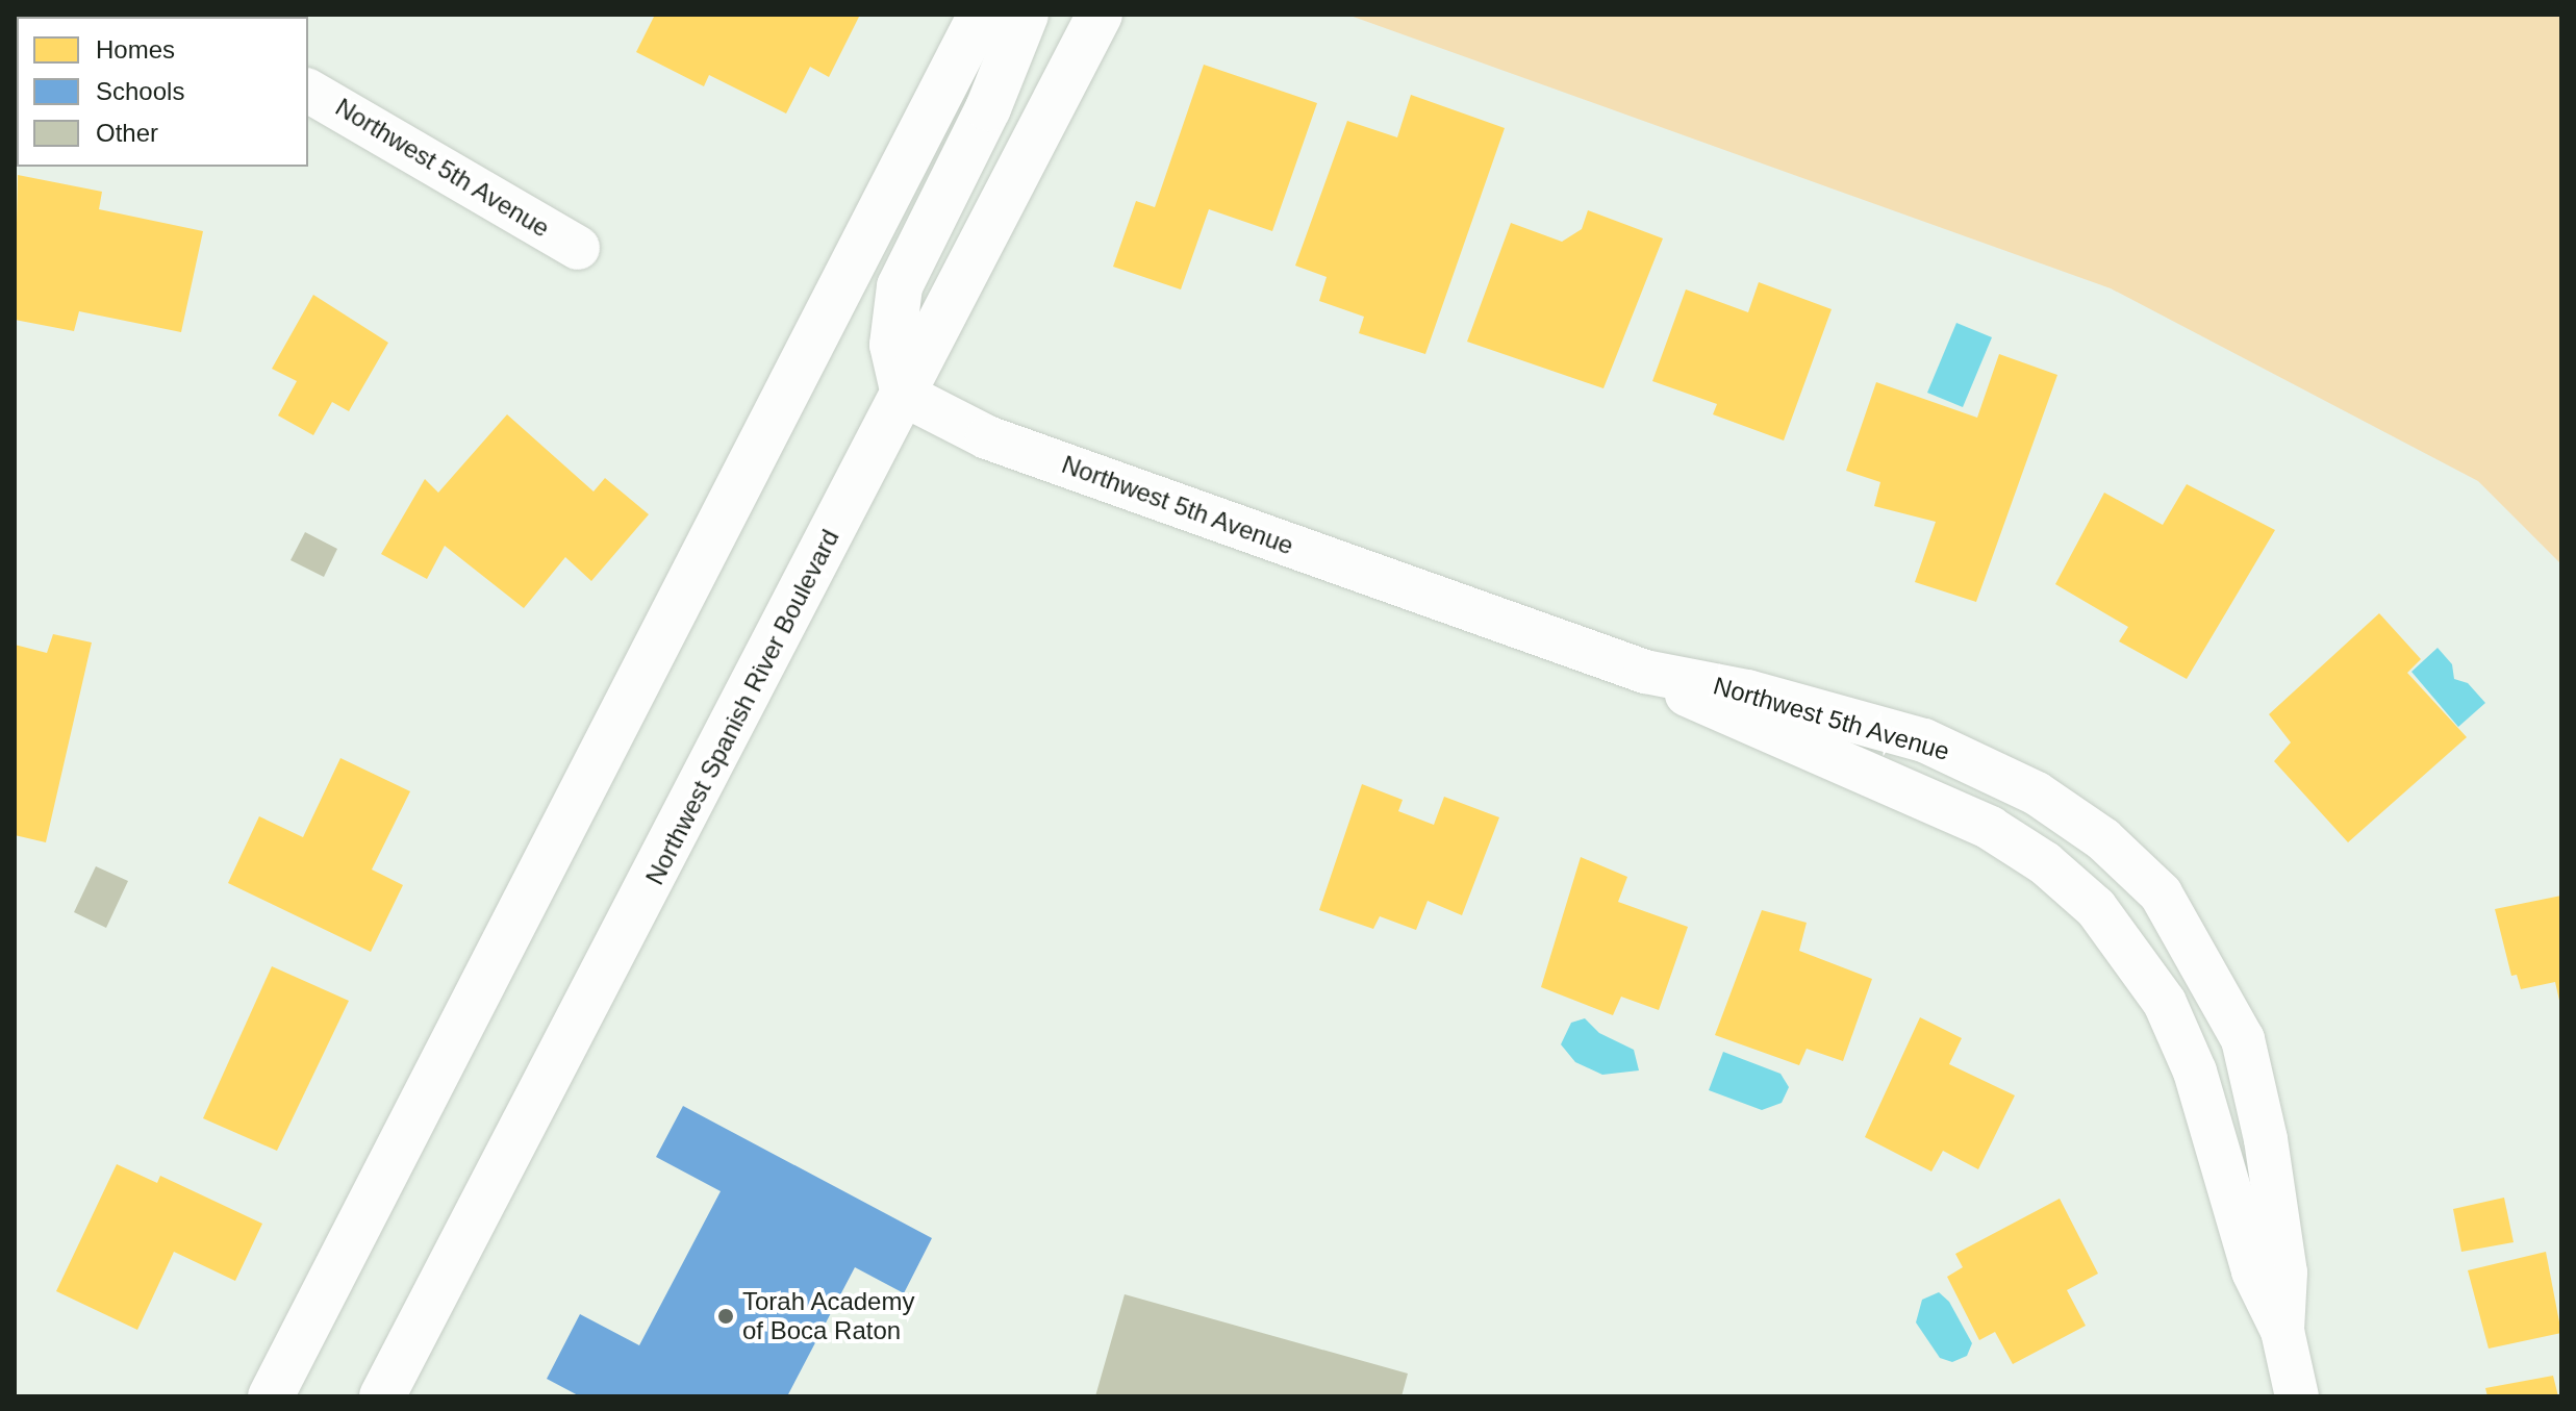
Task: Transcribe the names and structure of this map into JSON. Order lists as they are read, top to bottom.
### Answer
{
  "streets": {
    "main road": ["Northwest Spanish River Boulevard"],
    "street": ["Northwest 5th Avenue"]
  },
  "crossings": [
    ["Northwest 5th Avenue", "Northwest Spanish River Boulevard"]
  ],
  "places": ["Torah Academy of Boca Raton"],
  "legend": ["Homes", "Schools", "Other"]
}
